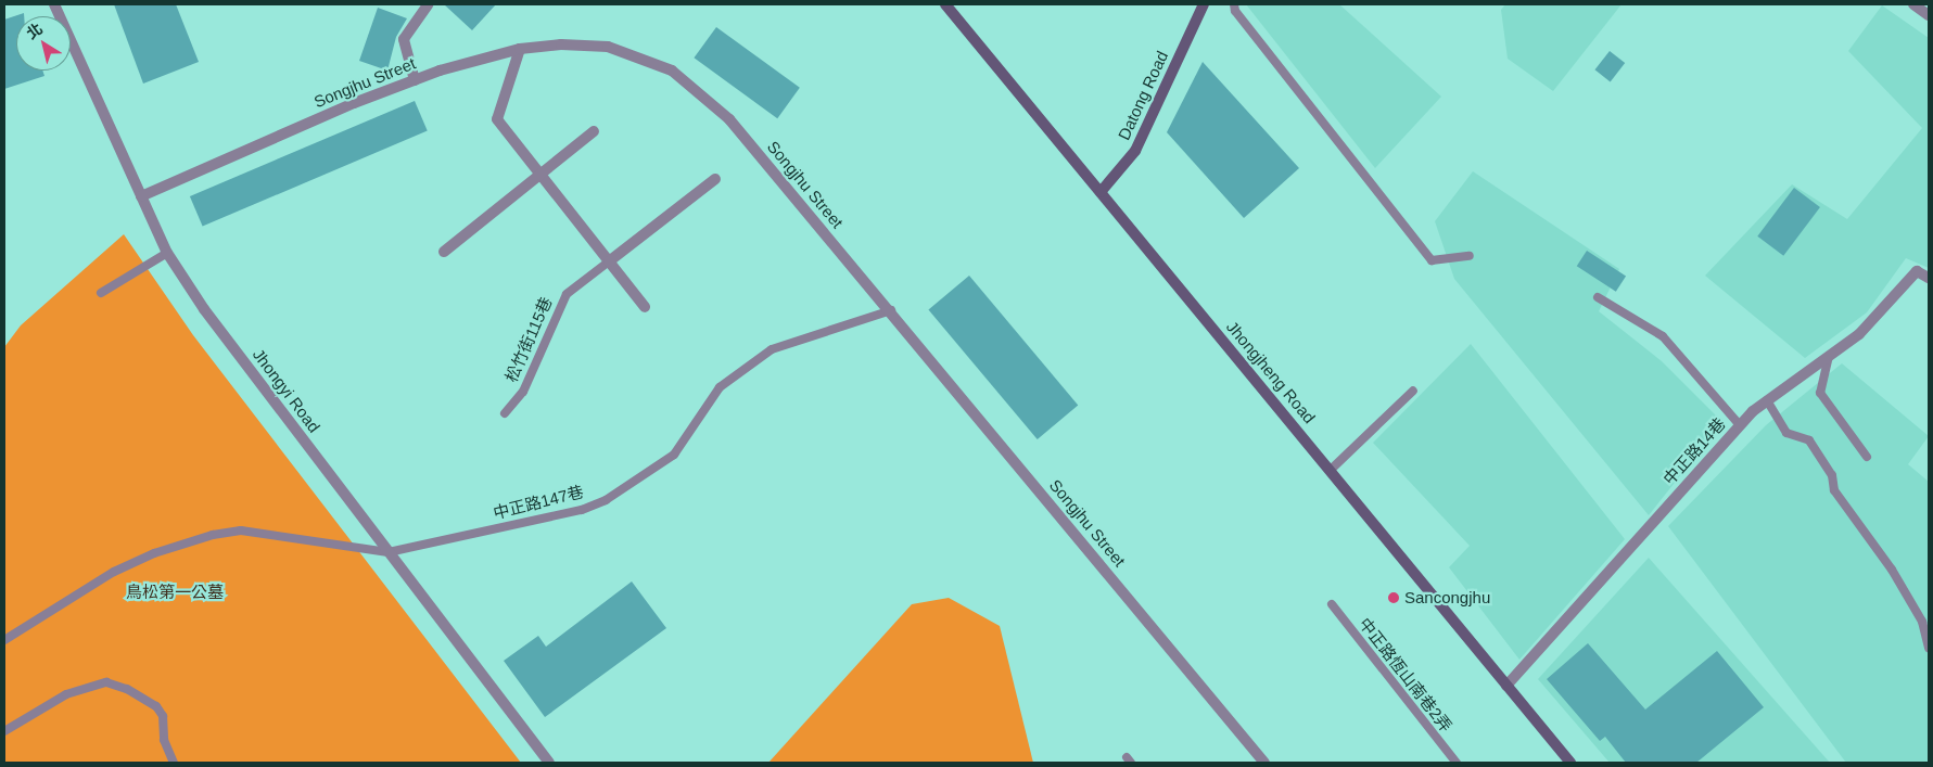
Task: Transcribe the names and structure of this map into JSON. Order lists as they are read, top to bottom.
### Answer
{
  "streets": {
    "main road": ["Datong Road", "Jhongjheng Road"],
    "street": [
      "Songjhu Street",
      "松竹街115巷",
      "Jhongyi Road",
      "中正路14巷"
    ],
    "lane": ["中正路147巷", "中正路恆山南巷2弄"]
  },
  "crossings": [
    ["Songjhu Street", "Jhongyi Road"],
    ["Songjhu Street", "中正路147巷"],
    ["Datong Road", "Jhongjheng Road"],
    ["Jhongjheng Road", "中正路14巷"],
    ["Jhongyi Road", "中正路147巷"]
  ],
  "parks": ["鳥松第一公墓"],
  "places": ["Sancongjhu"],
  "north": "top left"
}
